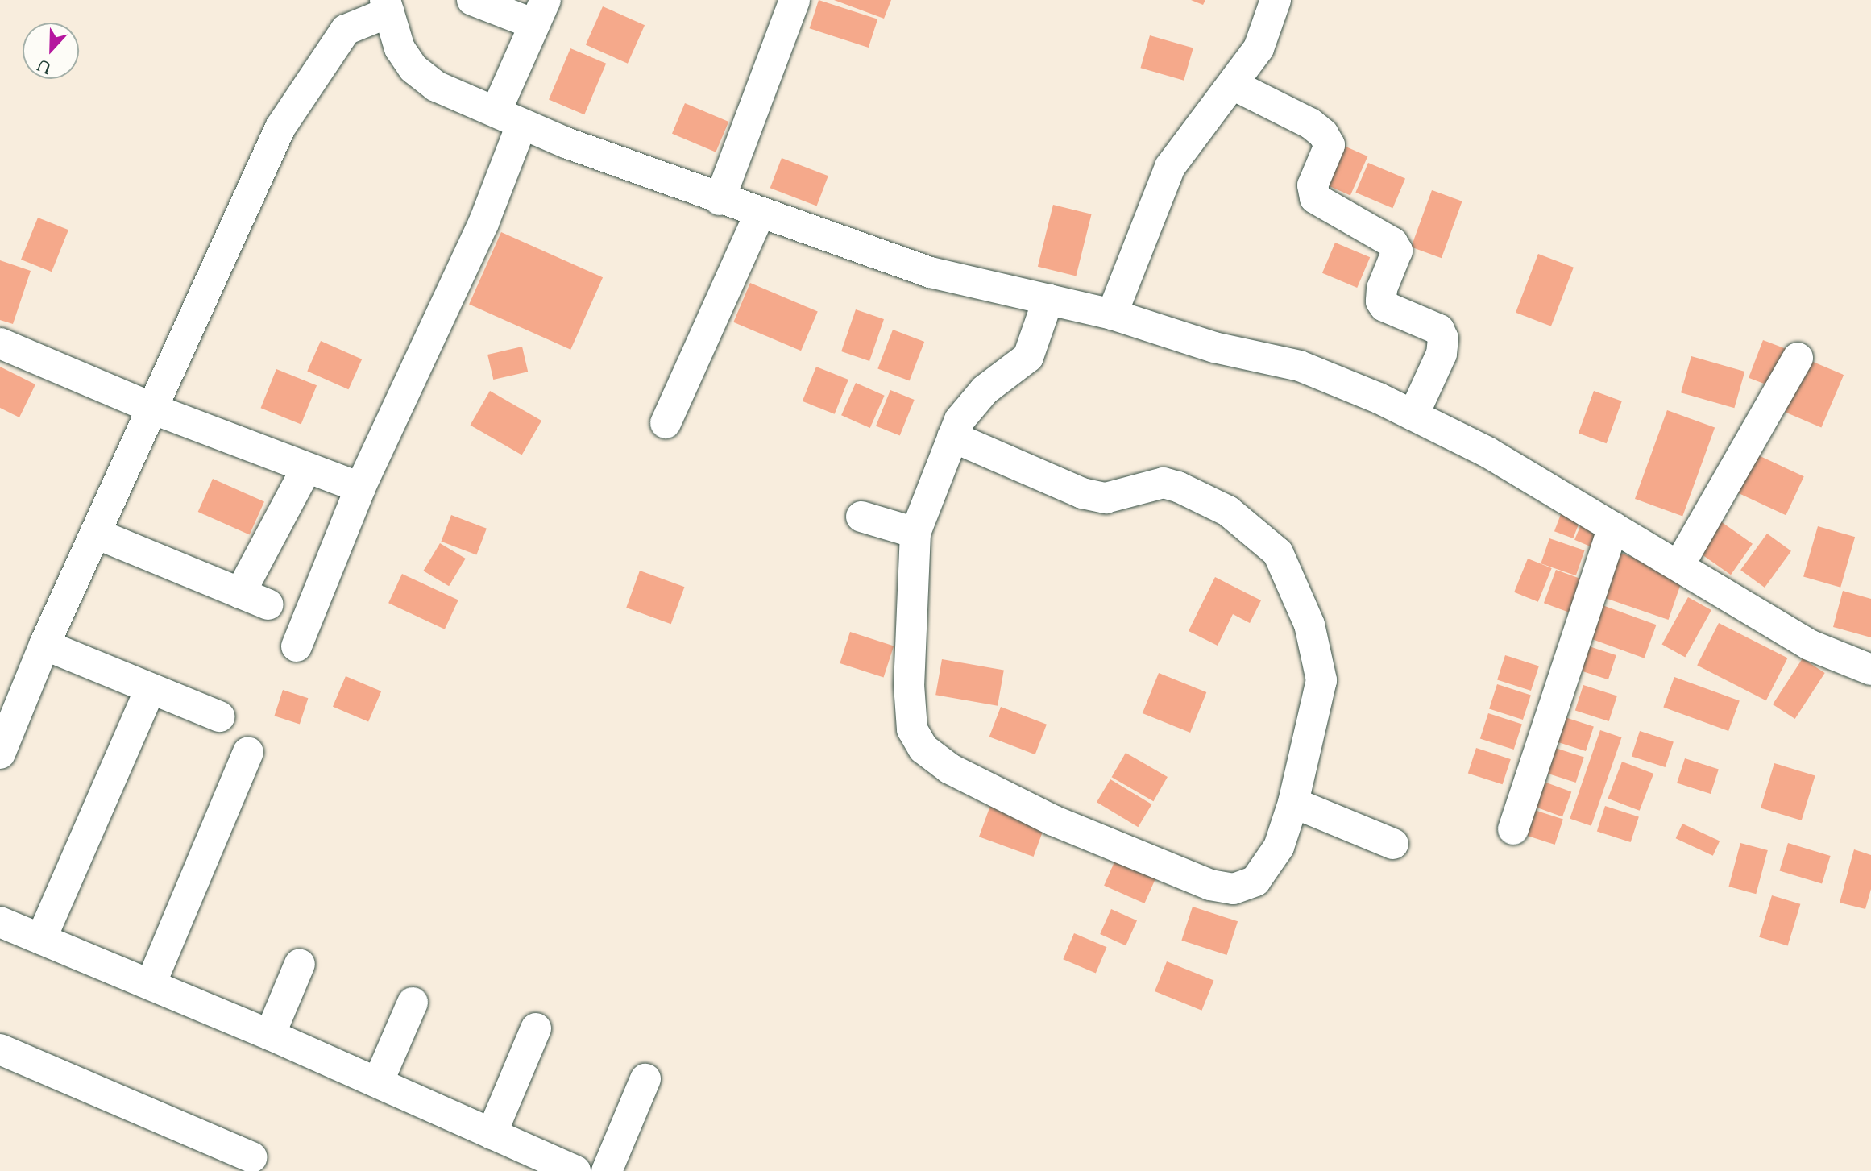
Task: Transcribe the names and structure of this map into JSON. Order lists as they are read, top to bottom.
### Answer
{
  "north": "bottom"
}
